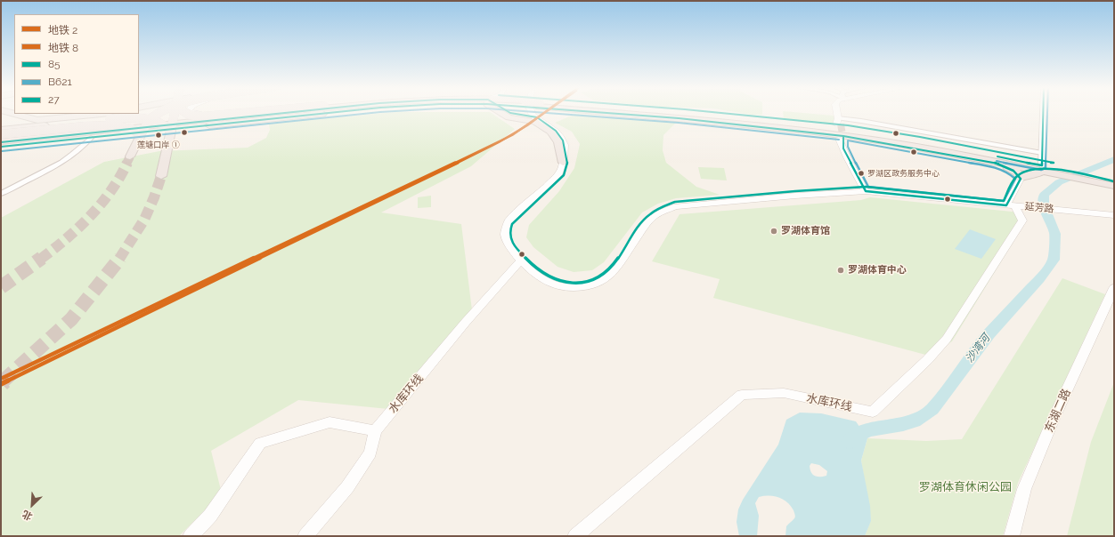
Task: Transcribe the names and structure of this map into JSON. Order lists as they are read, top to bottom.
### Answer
{
  "streets": {
    "street": ["延芳路", "水库环线", "东湖二路"]
  },
  "crossings": [
    ["延芳路", "水库环线"]
  ],
  "water": ["沙湾河"],
  "parks": ["罗湖体育休闲公园"],
  "places": [
    "莲塘口岸 ①",
    "罗湖区政务服务中心",
    "罗湖体育馆",
    "罗湖体育中心"
  ],
  "lines": [
    "metro line 2",
    "metro line 8",
    "transit line 85",
    "transit line B621",
    "transit line 27"
  ],
  "legend": [
    "地铁 2",
    "地铁 8",
    "85",
    "B621",
    "27"
  ],
  "north": "bottom left"
}
